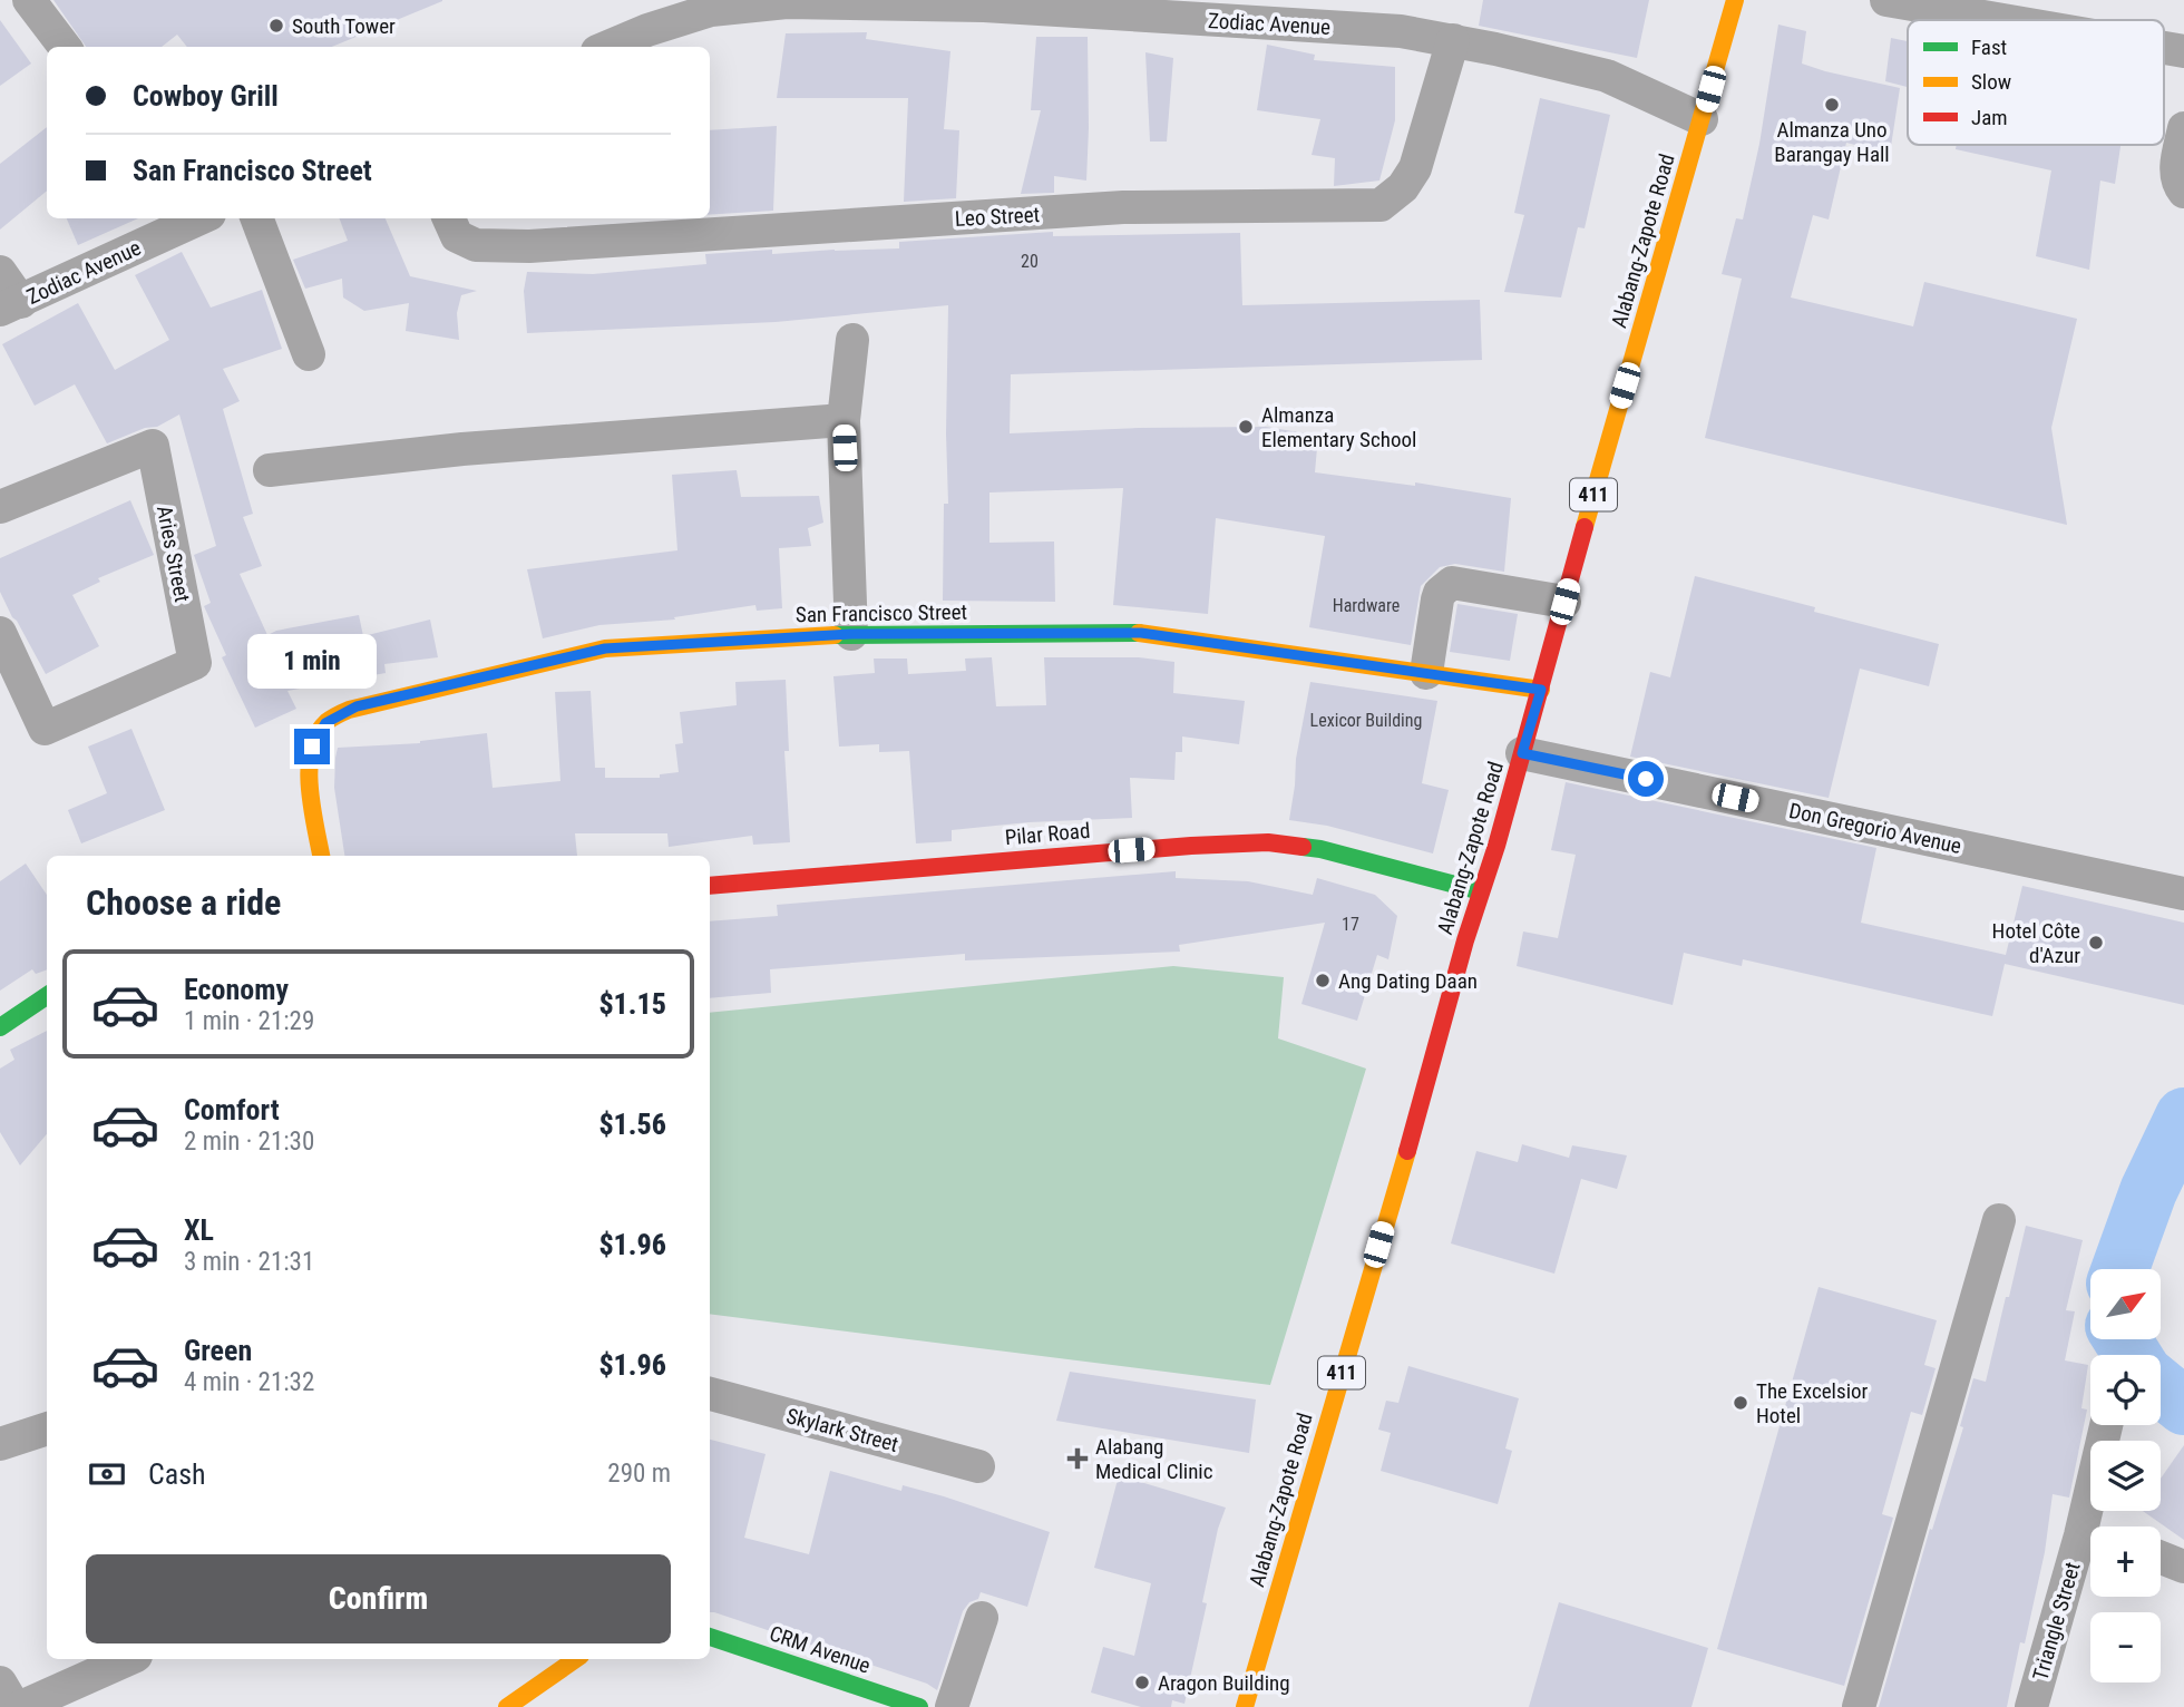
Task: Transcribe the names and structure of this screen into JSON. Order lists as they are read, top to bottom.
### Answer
{
  "streets": {
    "main road": [
      "Alabang-Zapote Road",
      "411",
      "San Francisco Street",
      "Pilar Road",
      "CRM Avenue"
    ],
    "street": [
      "Zodiac Avenue",
      "Leo Street",
      "Aries Street",
      "Don Gregorio Avenue",
      "Skylark Street",
      "Triangle Street"
    ]
  },
  "crossings": [
    ["Zodiac Avenue", "Leo Street"],
    ["Zodiac Avenue", "Alabang-Zapote Road"],
    ["Alabang-Zapote Road", "San Francisco Street"],
    ["Alabang-Zapote Road", "Don Gregorio Avenue"],
    ["Alabang-Zapote Road", "Pilar Road"]
  ],
  "places": {
    "other": [
      "South Tower",
      "Almanza Uno Barangay Hall",
      "Almanza Elementary School",
      "Hotel Côte d'Azur",
      "Ang Dating Daan",
      "The Excelsior Hotel",
      "Aragon Building"
    ],
    "health": ["Alabang Medical Clinic"]
  },
  "house_numbers": [
    "20",
    "Hardware",
    "Lexicor Building",
    "17"
  ],
  "legend": ["Fast", "Slow", "Jam"],
  "north": "top right",
  "page": {
    "banner": ["Cowboy Grill", "San Francisco Street"],
    "bubble": "1 min",
    "heading": "Choose a ride",
    "list": [
      {
        "name": "Economy",
        "note": "1 min · 21:29",
        "value": "$1.15"
      },
      {
        "name": "Comfort",
        "note": "2 min · 21:30",
        "value": "$1.56"
      },
      {
        "name": "XL",
        "note": "3 min · 21:31",
        "value": "$1.96"
      },
      {
        "name": "Green",
        "note": "4 min · 21:32",
        "value": "$1.96"
      }
    ],
    "map_buttons": ["+", "−"],
    "pay": ["Cash", "290 m"],
    "buttons": "Confirm"
  }
}
